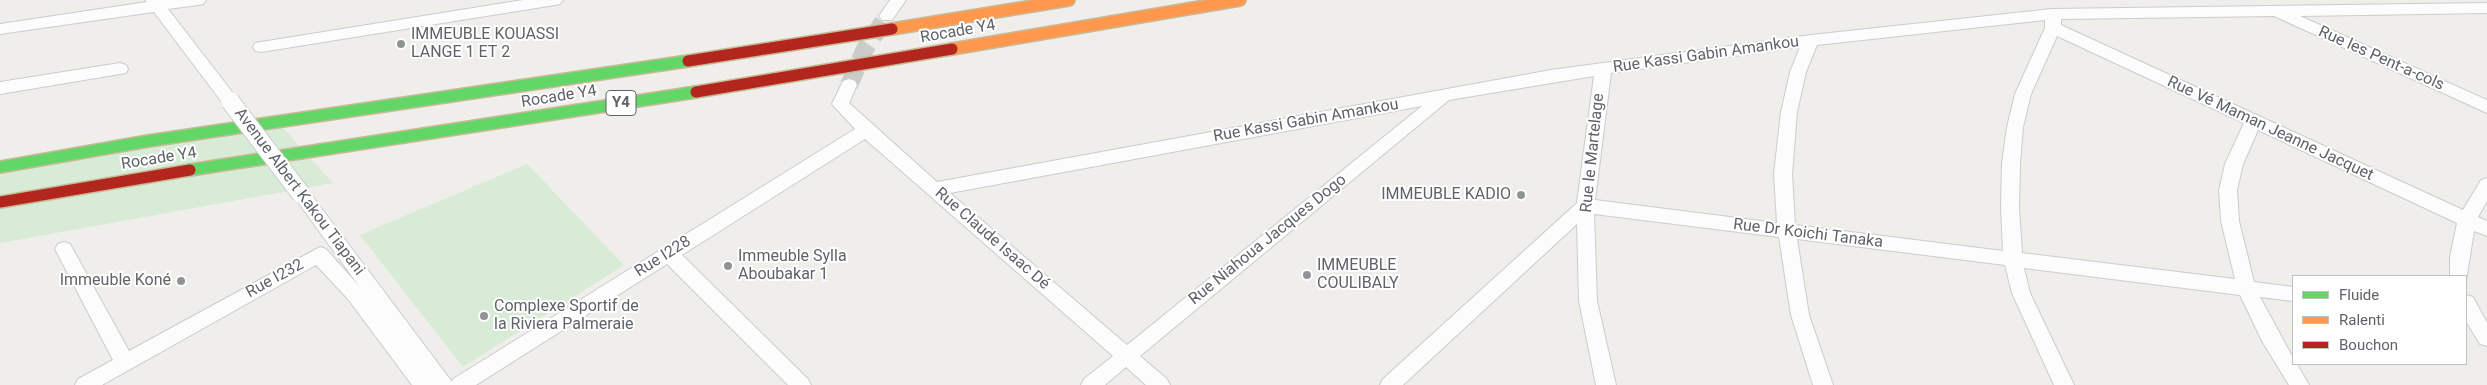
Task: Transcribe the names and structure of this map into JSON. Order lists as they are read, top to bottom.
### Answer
{
  "streets": {
    "highway": ["Rocade Y4", "Y4"],
    "street": [
      "Rue Kassi Gabin Amankou",
      "Rue les Pent-a-cols",
      "Rue Vé Maman Jeanne Jacquet",
      "Rue le Martelage",
      "Avenue Albert Kakou Tiapani",
      "Rue Dr Koichi Tanaka",
      "Rue Claude Isaac Dé",
      "Rue Niahoua Jacques Dogo",
      "Rue I228",
      "Rue I232"
    ]
  },
  "crossings": [
    ["Rue Kassi Gabin Amankou", "Rue les Pent-a-cols"],
    ["Rue Kassi Gabin Amankou", "Rue Vé Maman Jeanne Jacquet"],
    ["Rue Kassi Gabin Amankou", "Rue le Martelage"],
    ["Rue Kassi Gabin Amankou", "Rue Claude Isaac Dé"],
    ["Rue Kassi Gabin Amankou", "Rue Niahoua Jacques Dogo"],
    ["Rue le Martelage", "Rue Dr Koichi Tanaka"],
    ["Rue Claude Isaac Dé", "Rue Niahoua Jacques Dogo"],
    ["Rue Claude Isaac Dé", "Rue I228"]
  ],
  "places": [
    "IMMEUBLE KOUASSI LANGE 1 ET 2",
    "IMMEUBLE KADIO",
    "Immeuble Sylla Aboubakar 1",
    "IMMEUBLE COULIBALY",
    "Immeuble Koné",
    "Complexe Sportif de la Riviera Palmeraie"
  ],
  "legend": ["Fluide", "Ralenti", "Bouchon"]
}
